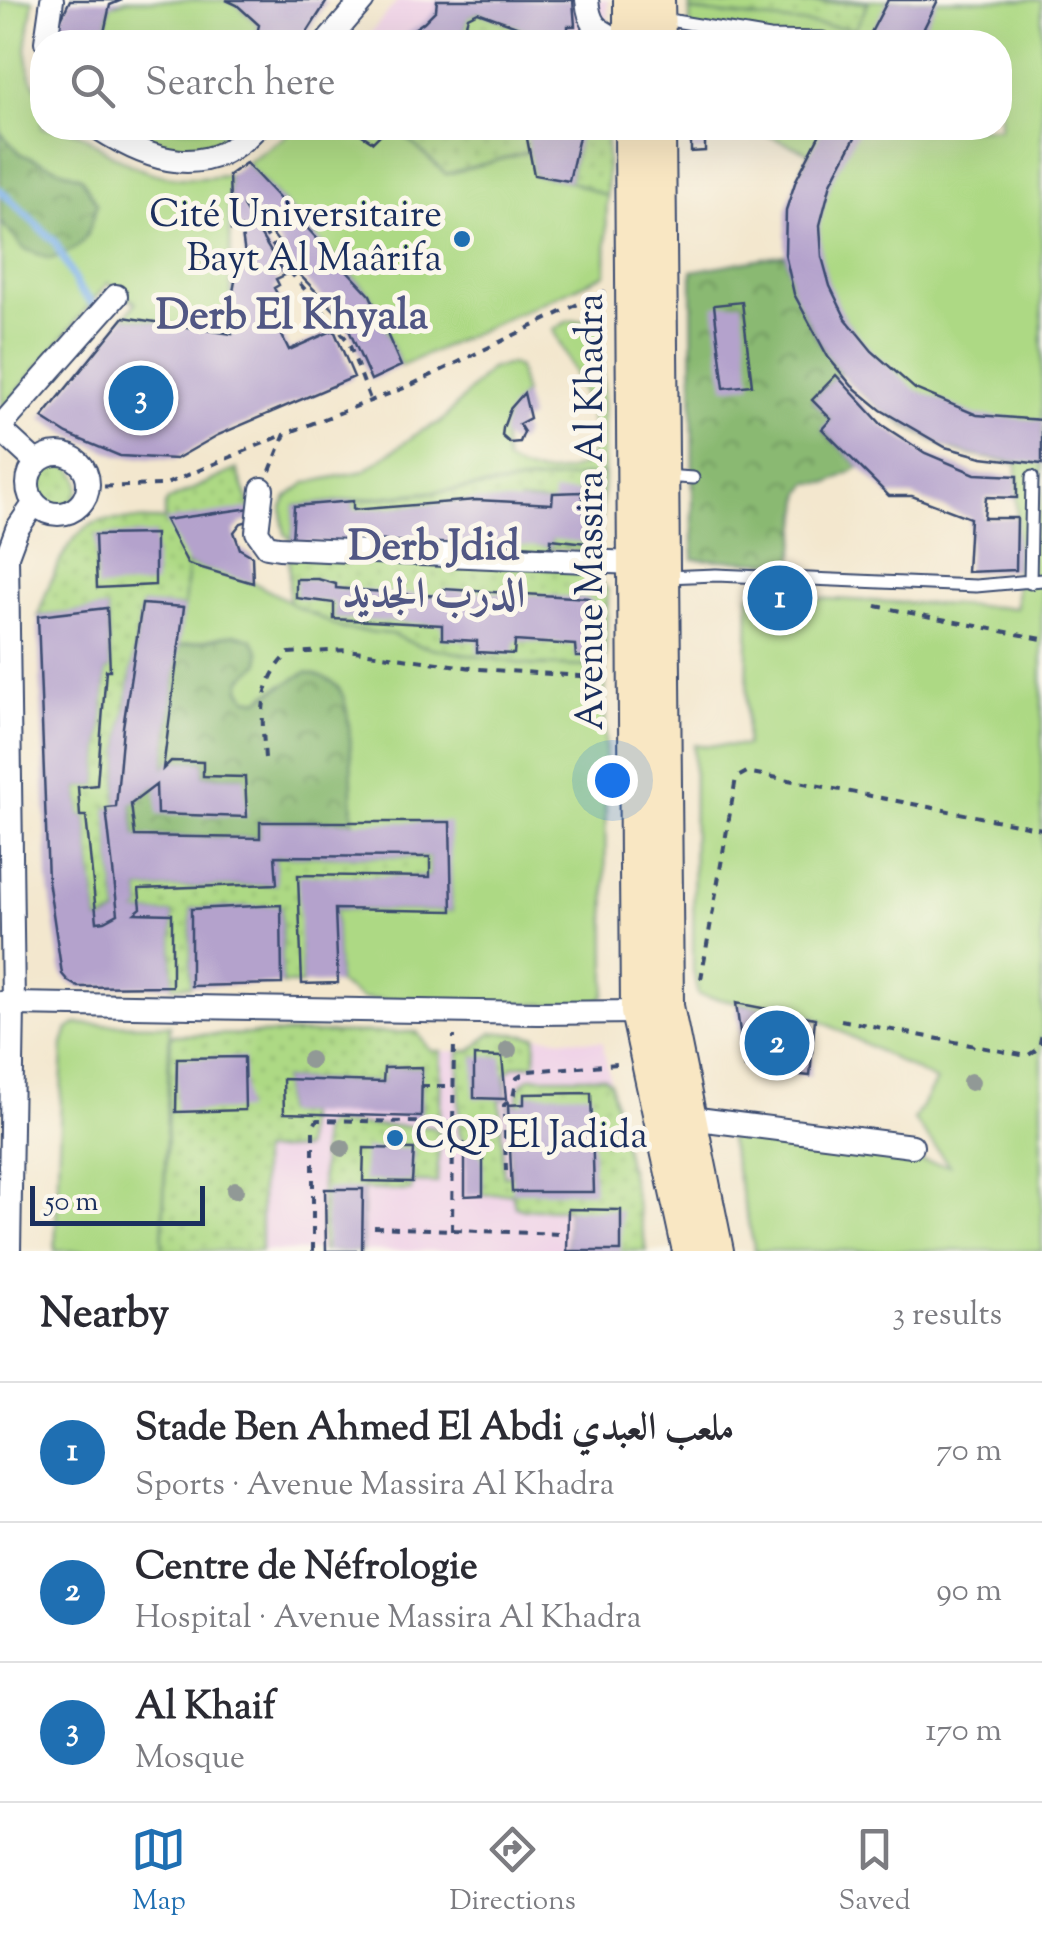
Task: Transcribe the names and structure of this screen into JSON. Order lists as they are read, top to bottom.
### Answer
{
  "streets": {
    "street": ["Avenue Massira Al Khadra"]
  },
  "districts": ["Derb El Khyala", "Derb Jdid الدرب الجديد"],
  "places": ["Cité Universitaire Bayt Al Maârifa", "CQP El Jadida"],
  "scale_bar": "50 m",
  "page": {
    "search": "Search here",
    "pins": ["3", "1", "2"],
    "scale": "50 m",
    "heading": ["Nearby", "3 results"],
    "list": [
      {
        "mark": "1",
        "name": "Stade Ben Ahmed El Abdi ملعب العبدي",
        "note": "Sports · Avenue Massira Al Khadra",
        "value": "70 m"
      },
      {
        "mark": "2",
        "name": "Centre de Néfrologie",
        "note": "Hospital · Avenue Massira Al Khadra",
        "value": "90 m"
      },
      {
        "mark": "3",
        "name": "Al Khaif",
        "note": "Mosque",
        "value": "170 m"
      }
    ],
    "nav": ["Map", "Directions", "Saved"]
  }
}
